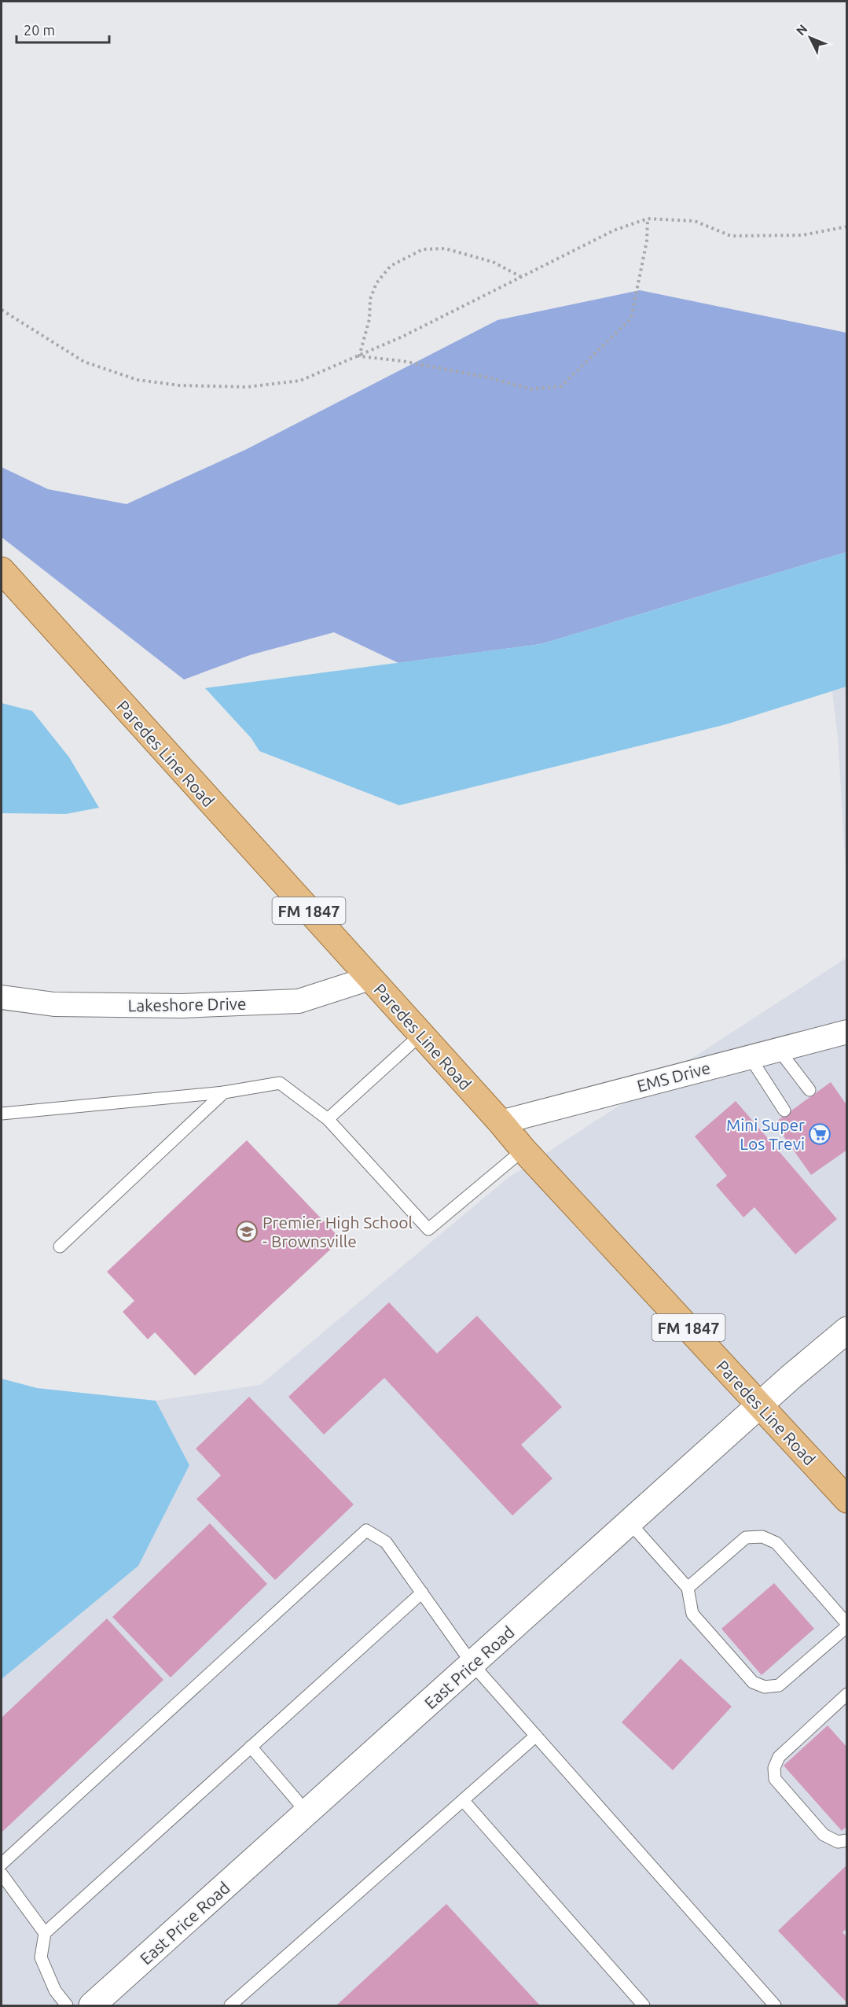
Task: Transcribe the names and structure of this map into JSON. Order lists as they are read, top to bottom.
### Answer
{
  "streets": {
    "main road": ["Paredes Line Road", "FM 1847", "East Price Road"],
    "street": ["Lakeshore Drive", "EMS Drive"]
  },
  "crossings": [
    ["Paredes Line Road", "Lakeshore Drive"],
    ["Paredes Line Road", "EMS Drive"],
    ["Paredes Line Road", "East Price Road"]
  ],
  "places": {
    "supermarket": ["Mini Super Los Trevi"],
    "school or university": ["Premier High School - Brownsville"]
  },
  "scale_bar": "20 m",
  "north": "top left"
}
